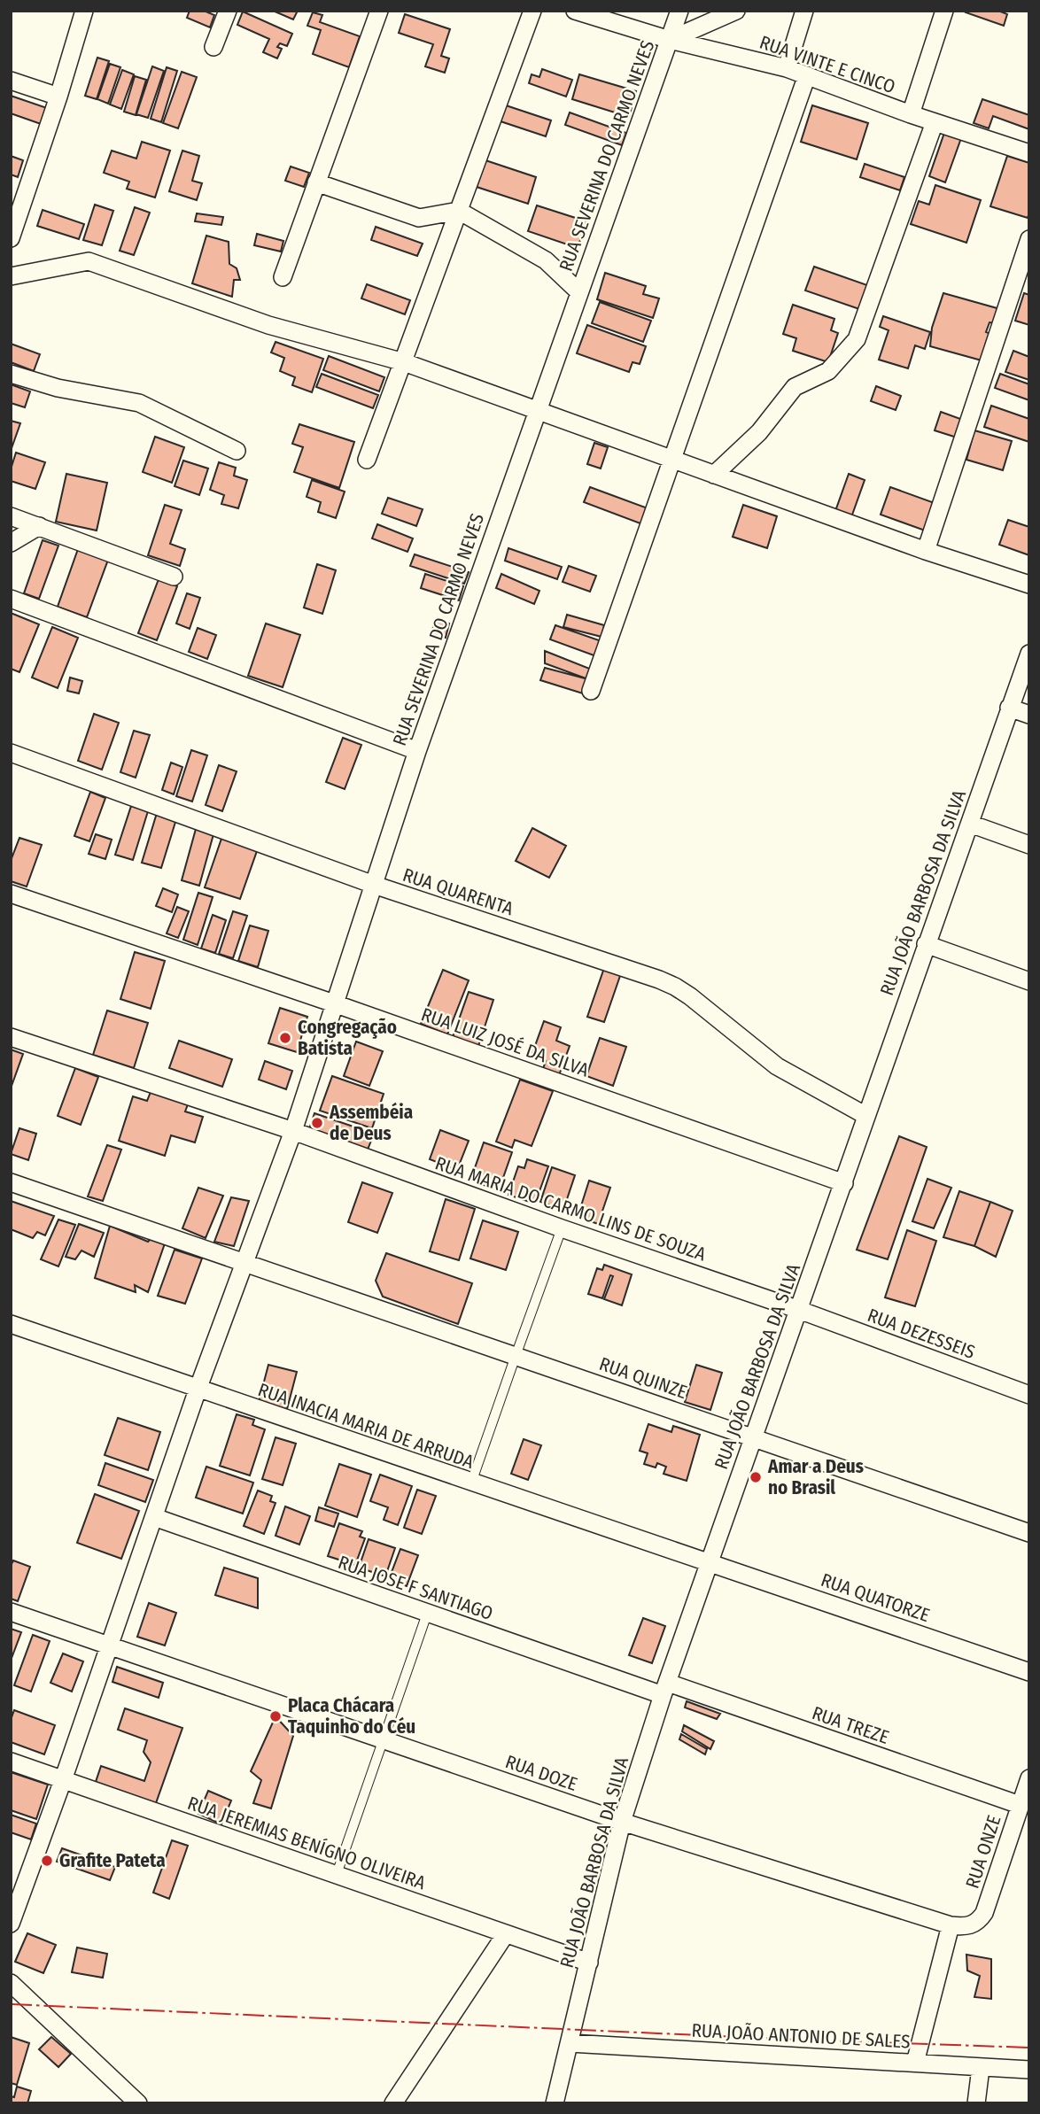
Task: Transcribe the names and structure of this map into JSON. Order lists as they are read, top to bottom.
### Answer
{
  "streets": {
    "street": [
      "RUA VINTE E CINCO",
      "RUA SEVERINA DO CARMO NEVES",
      "RUA QUARENTA",
      "RUA JOÃO BARBOSA DA SILVA",
      "RUA LUIZ JOSÉ DA SILVA",
      "RUA MARIA DO CARMO LINS DE SOUZA",
      "RUA DEZESSEIS",
      "RUA QUINZE",
      "RUA INACIA MARIA DE ARRUDA",
      "RUA JOSE F SANTIAGO",
      "RUA QUATORZE",
      "RUA TREZE",
      "RUA DOZE",
      "RUA JEREMIAS BENÍGNO OLIVEIRA",
      "RUA ONZE",
      "RUA JOÃO ANTONIO DE SALES"
    ]
  },
  "crossings": [
    ["RUA VINTE E CINCO", "RUA SEVERINA DO CARMO NEVES"],
    ["RUA SEVERINA DO CARMO NEVES", "RUA QUARENTA"],
    ["RUA SEVERINA DO CARMO NEVES", "RUA LUIZ JOSÉ DA SILVA"],
    ["RUA SEVERINA DO CARMO NEVES", "RUA MARIA DO CARMO LINS DE SOUZA"],
    ["RUA SEVERINA DO CARMO NEVES", "RUA QUINZE"],
    ["RUA SEVERINA DO CARMO NEVES", "RUA INACIA MARIA DE ARRUDA"],
    ["RUA SEVERINA DO CARMO NEVES", "RUA JOSE F SANTIAGO"],
    ["RUA SEVERINA DO CARMO NEVES", "RUA DOZE"],
    ["RUA QUARENTA", "RUA JOÃO BARBOSA DA SILVA"],
    ["RUA JOÃO BARBOSA DA SILVA", "RUA LUIZ JOSÉ DA SILVA"],
    ["RUA JOÃO BARBOSA DA SILVA", "RUA MARIA DO CARMO LINS DE SOUZA"],
    ["RUA JOÃO BARBOSA DA SILVA", "RUA DEZESSEIS"],
    ["RUA JOÃO BARBOSA DA SILVA", "RUA QUINZE"],
    ["RUA JOÃO BARBOSA DA SILVA", "RUA INACIA MARIA DE ARRUDA"],
    ["RUA JOÃO BARBOSA DA SILVA", "RUA JOSE F SANTIAGO"],
    ["RUA JOÃO BARBOSA DA SILVA", "RUA QUATORZE"],
    ["RUA JOÃO BARBOSA DA SILVA", "RUA TREZE"],
    ["RUA JOÃO BARBOSA DA SILVA", "RUA DOZE"],
    ["RUA JOÃO BARBOSA DA SILVA", "RUA JEREMIAS BENÍGNO OLIVEIRA"],
    ["RUA JOÃO BARBOSA DA SILVA", "RUA JOÃO ANTONIO DE SALES"],
    ["RUA MARIA DO CARMO LINS DE SOUZA", "RUA DEZESSEIS"],
    ["RUA INACIA MARIA DE ARRUDA", "RUA QUATORZE"],
    ["RUA JOSE F SANTIAGO", "RUA TREZE"],
    ["RUA TREZE", "RUA ONZE"],
    ["RUA DOZE", "RUA ONZE"]
  ],
  "places": [
    "Congregação Batista",
    "Assembéia de Deus",
    "Amar a Deus no Brasil",
    "Placa Chácara Taquinho do Céu",
    "Grafite Pateta"
  ]
}
